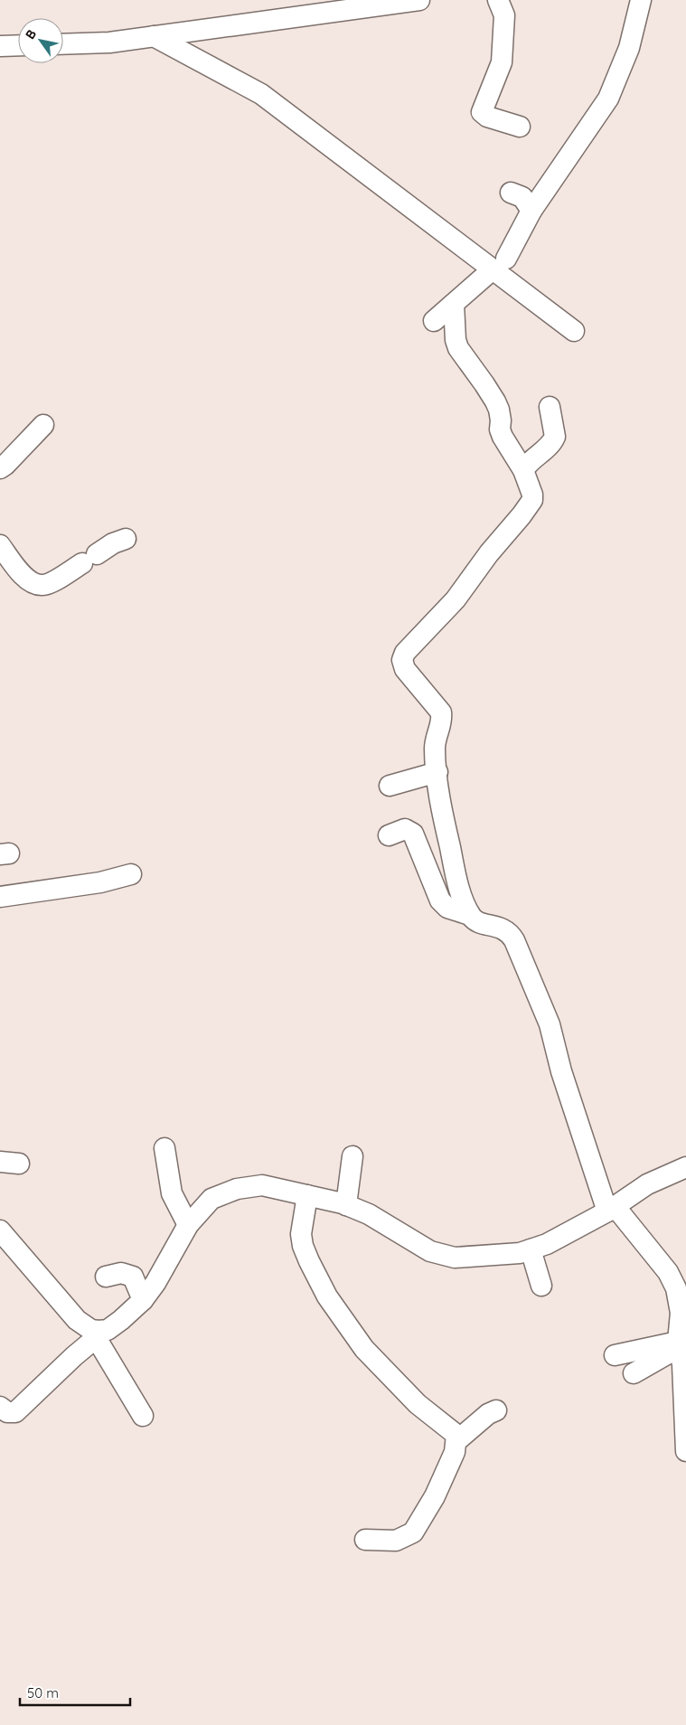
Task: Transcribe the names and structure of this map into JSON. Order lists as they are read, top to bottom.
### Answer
{
  "scale_bar": "50 m",
  "north": "top left"
}
